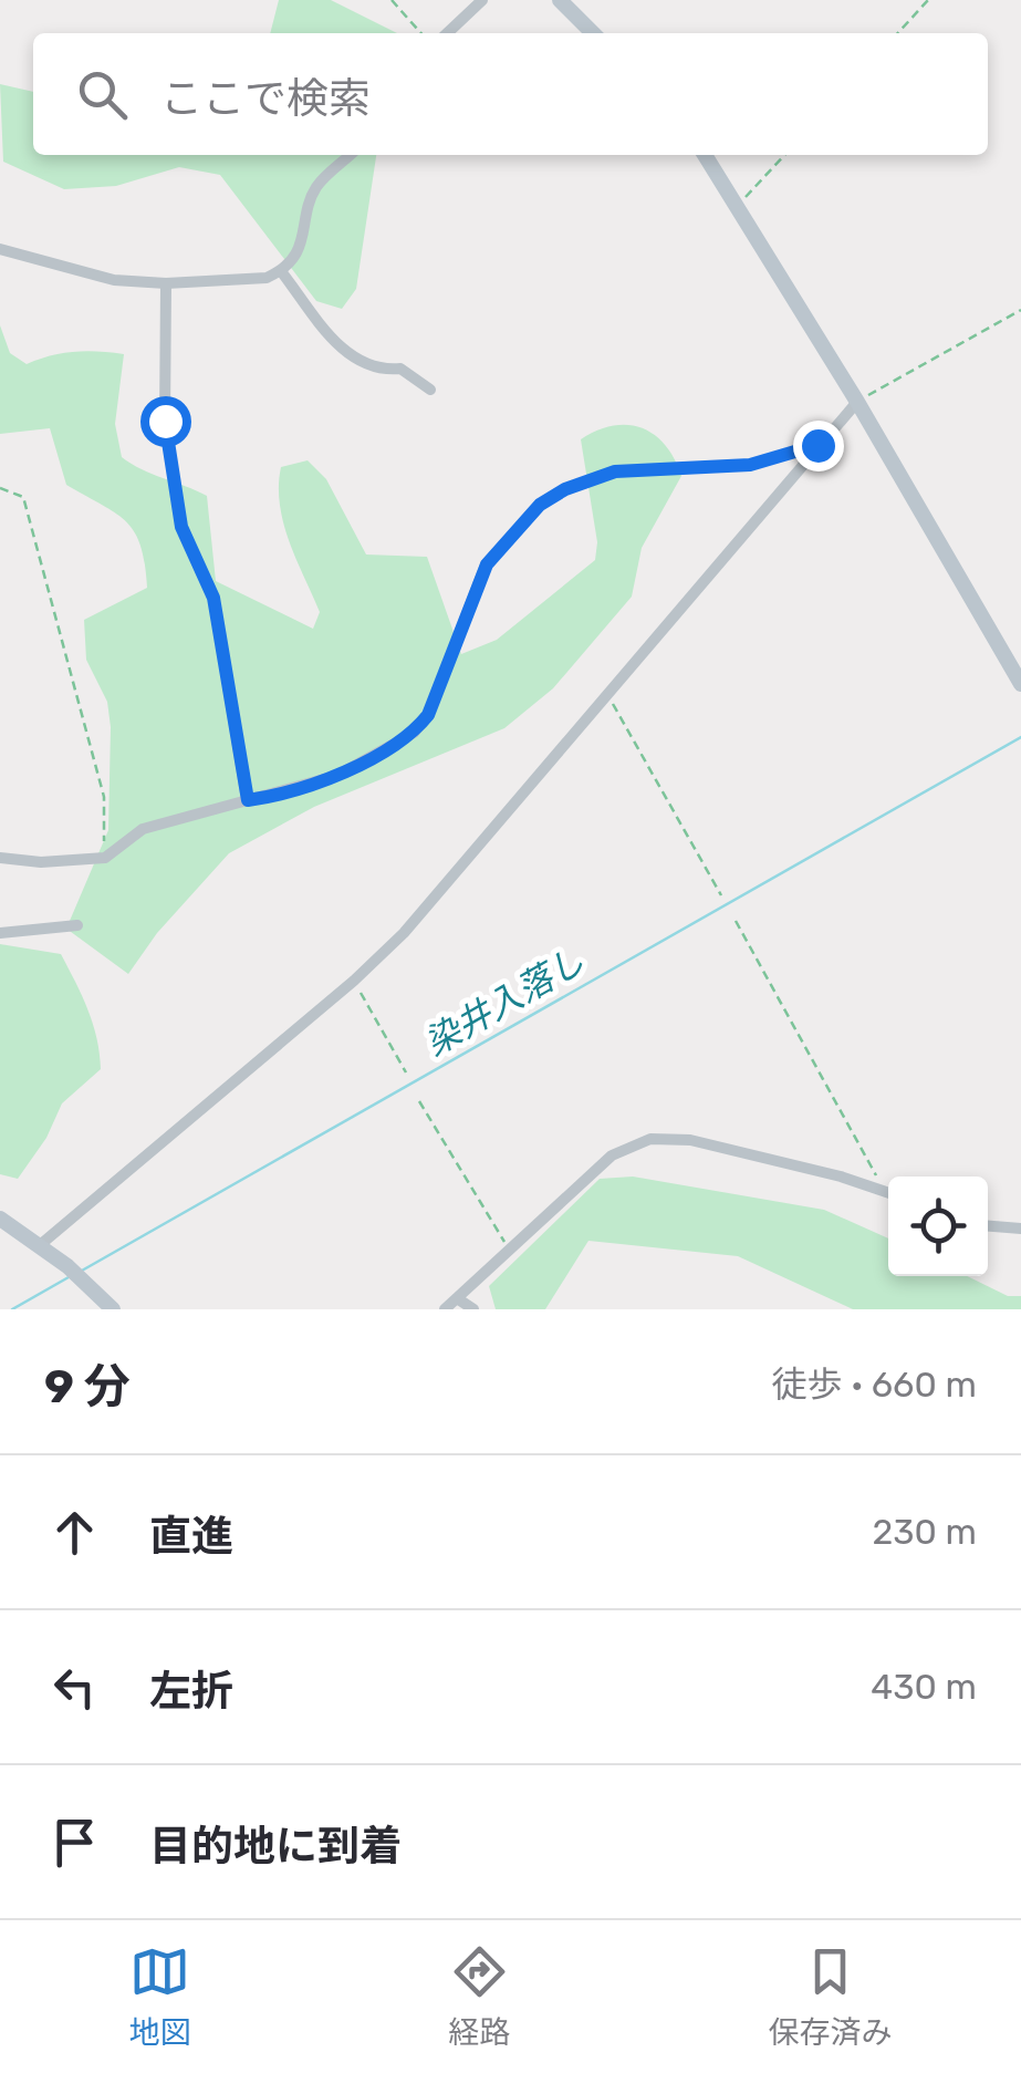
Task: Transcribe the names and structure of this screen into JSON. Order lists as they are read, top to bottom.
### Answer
{
  "water": ["染井入落し"],
  "page": {
    "search": "ここで検索",
    "heading": ["9 分", "徒歩 · 660 m"],
    "list": [
      ["直進", "230 m"],
      ["左折", "430 m"],
      "目的地に到着"
    ],
    "nav": ["地図", "経路", "保存済み"]
  }
}
